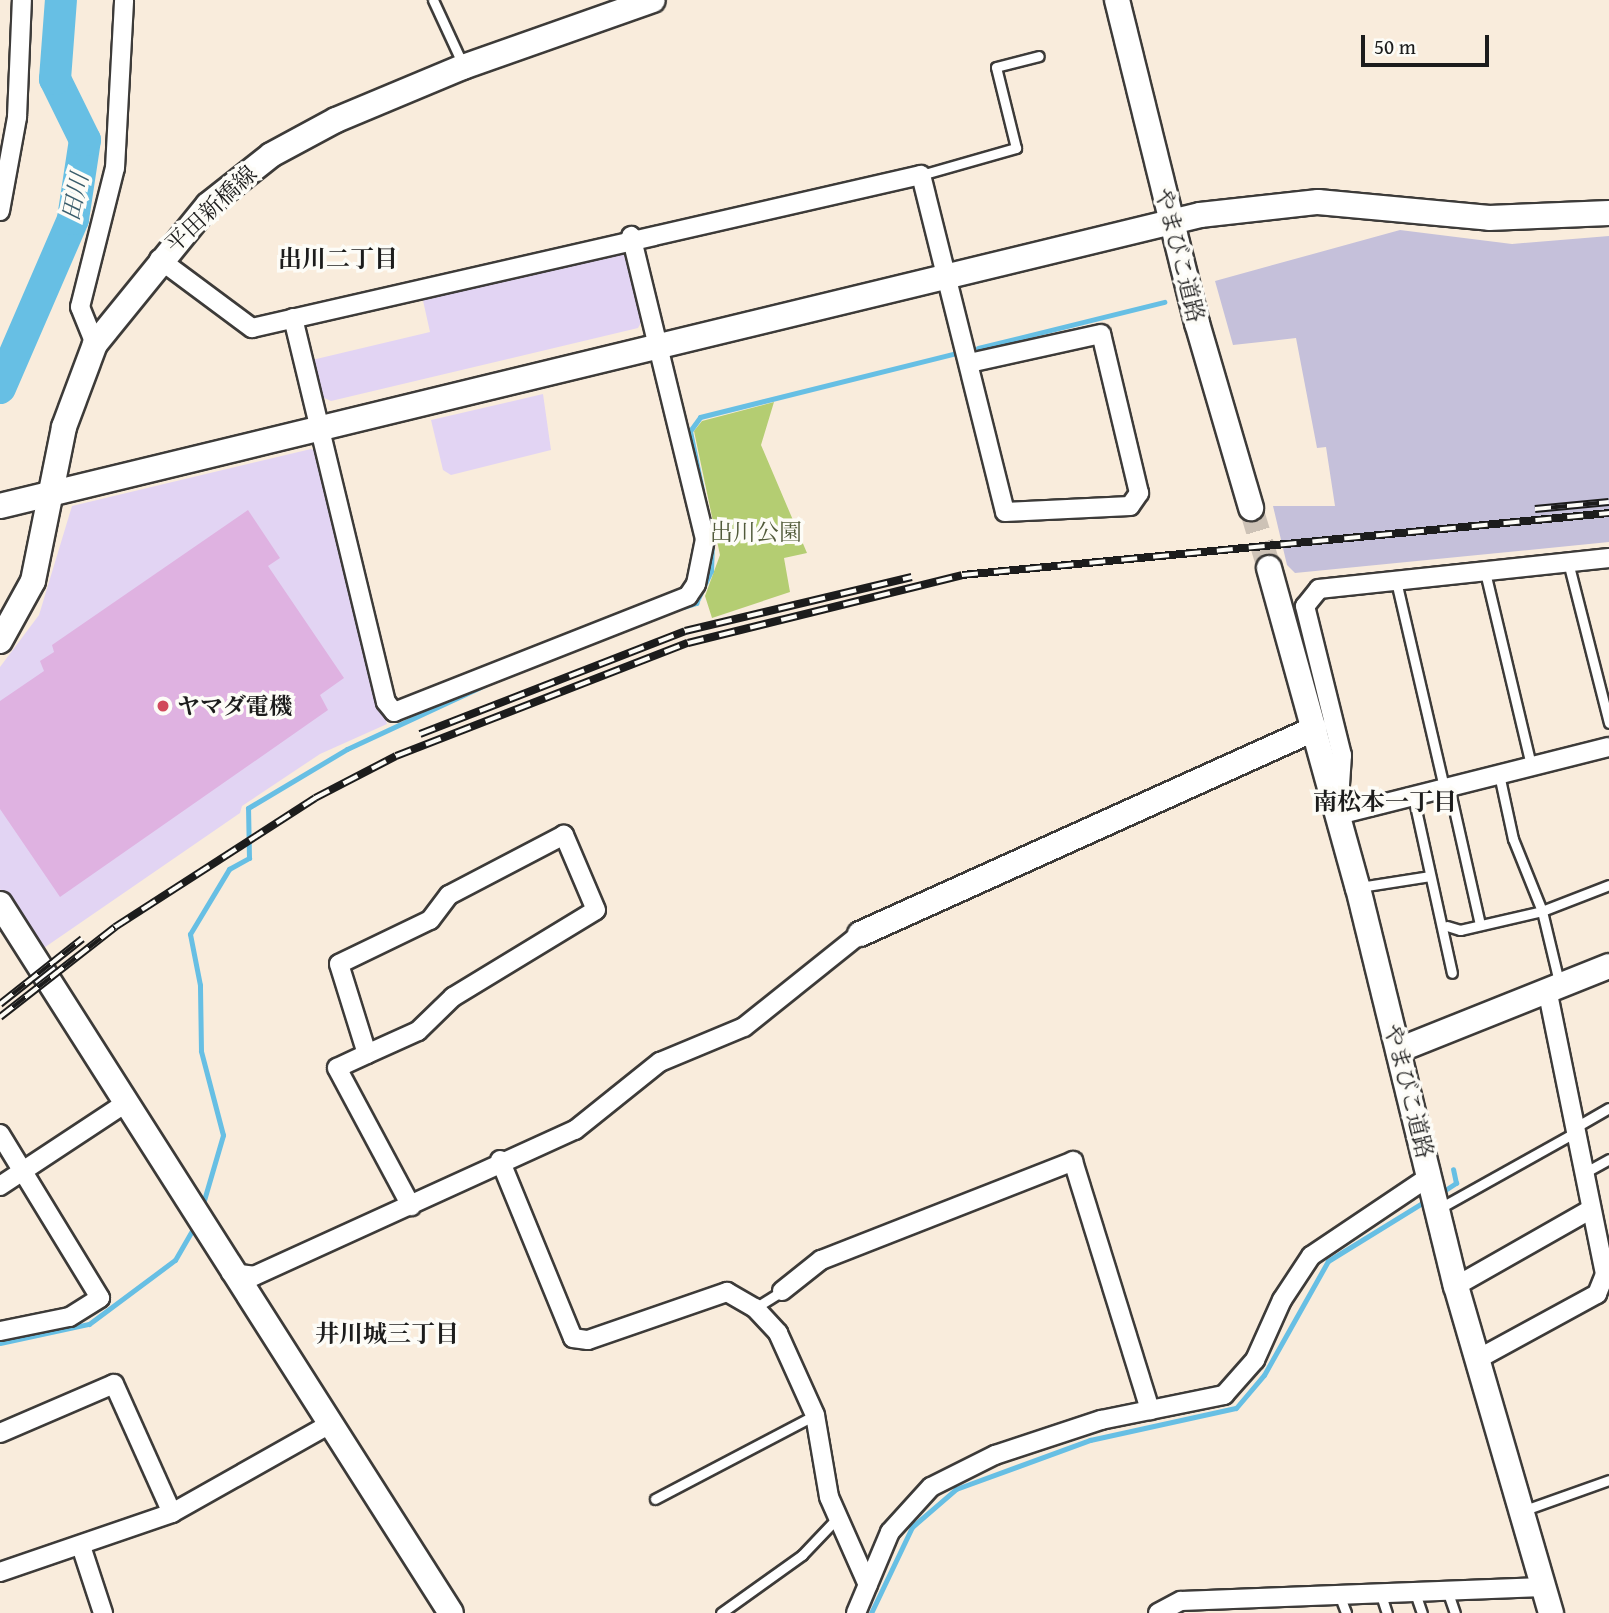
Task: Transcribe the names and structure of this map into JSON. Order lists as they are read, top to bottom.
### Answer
{
  "streets": {
    "street": ["平田新橋線", "やまびこ道路"]
  },
  "districts": ["出川二丁目", "南松本一丁目", "井川城三丁目"],
  "water": ["田川"],
  "parks": ["出川公園"],
  "places": ["ヤマダ電機"],
  "scale_bar": "50 m"
}
